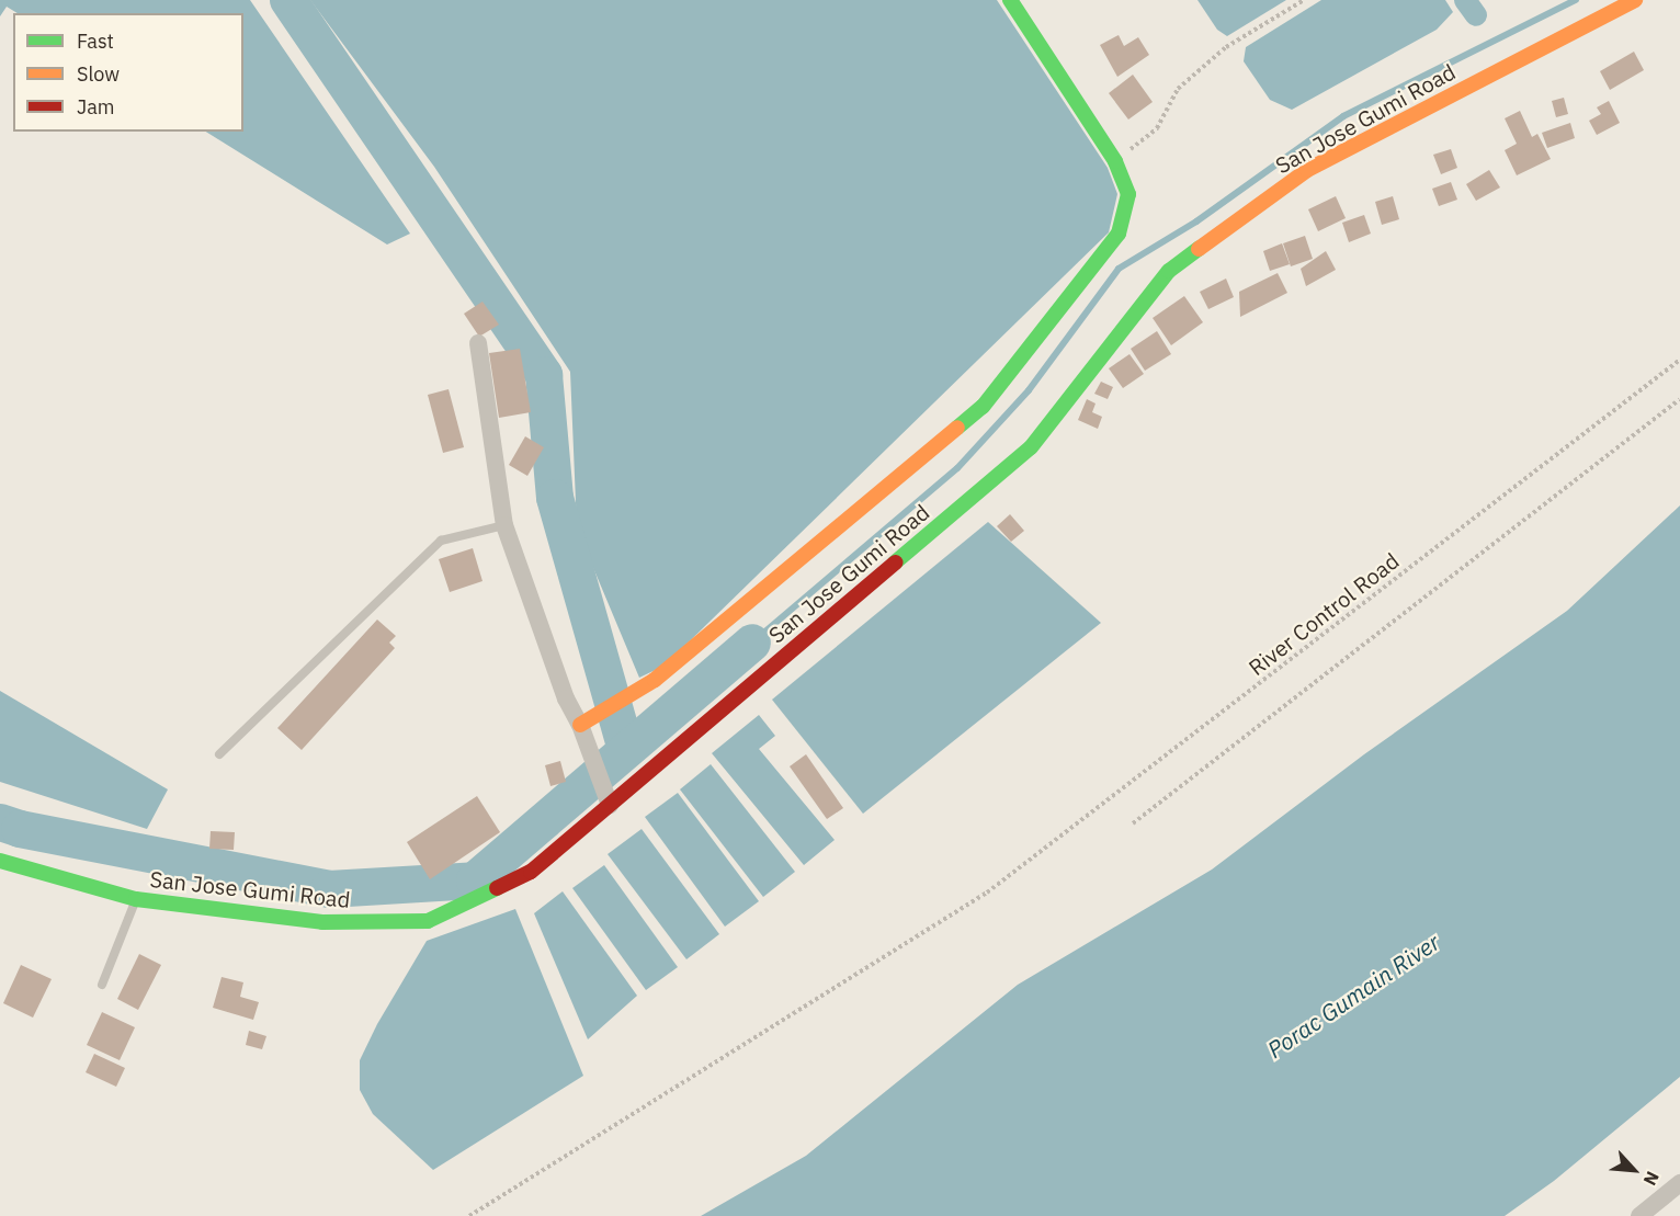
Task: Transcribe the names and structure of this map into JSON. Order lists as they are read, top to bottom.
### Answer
{
  "streets": {
    "street": ["San Jose Gumi Road"],
    "path": ["River Control Road"]
  },
  "water": ["Porac Gumain River"],
  "legend": ["Fast", "Slow", "Jam"],
  "north": "bottom right"
}
